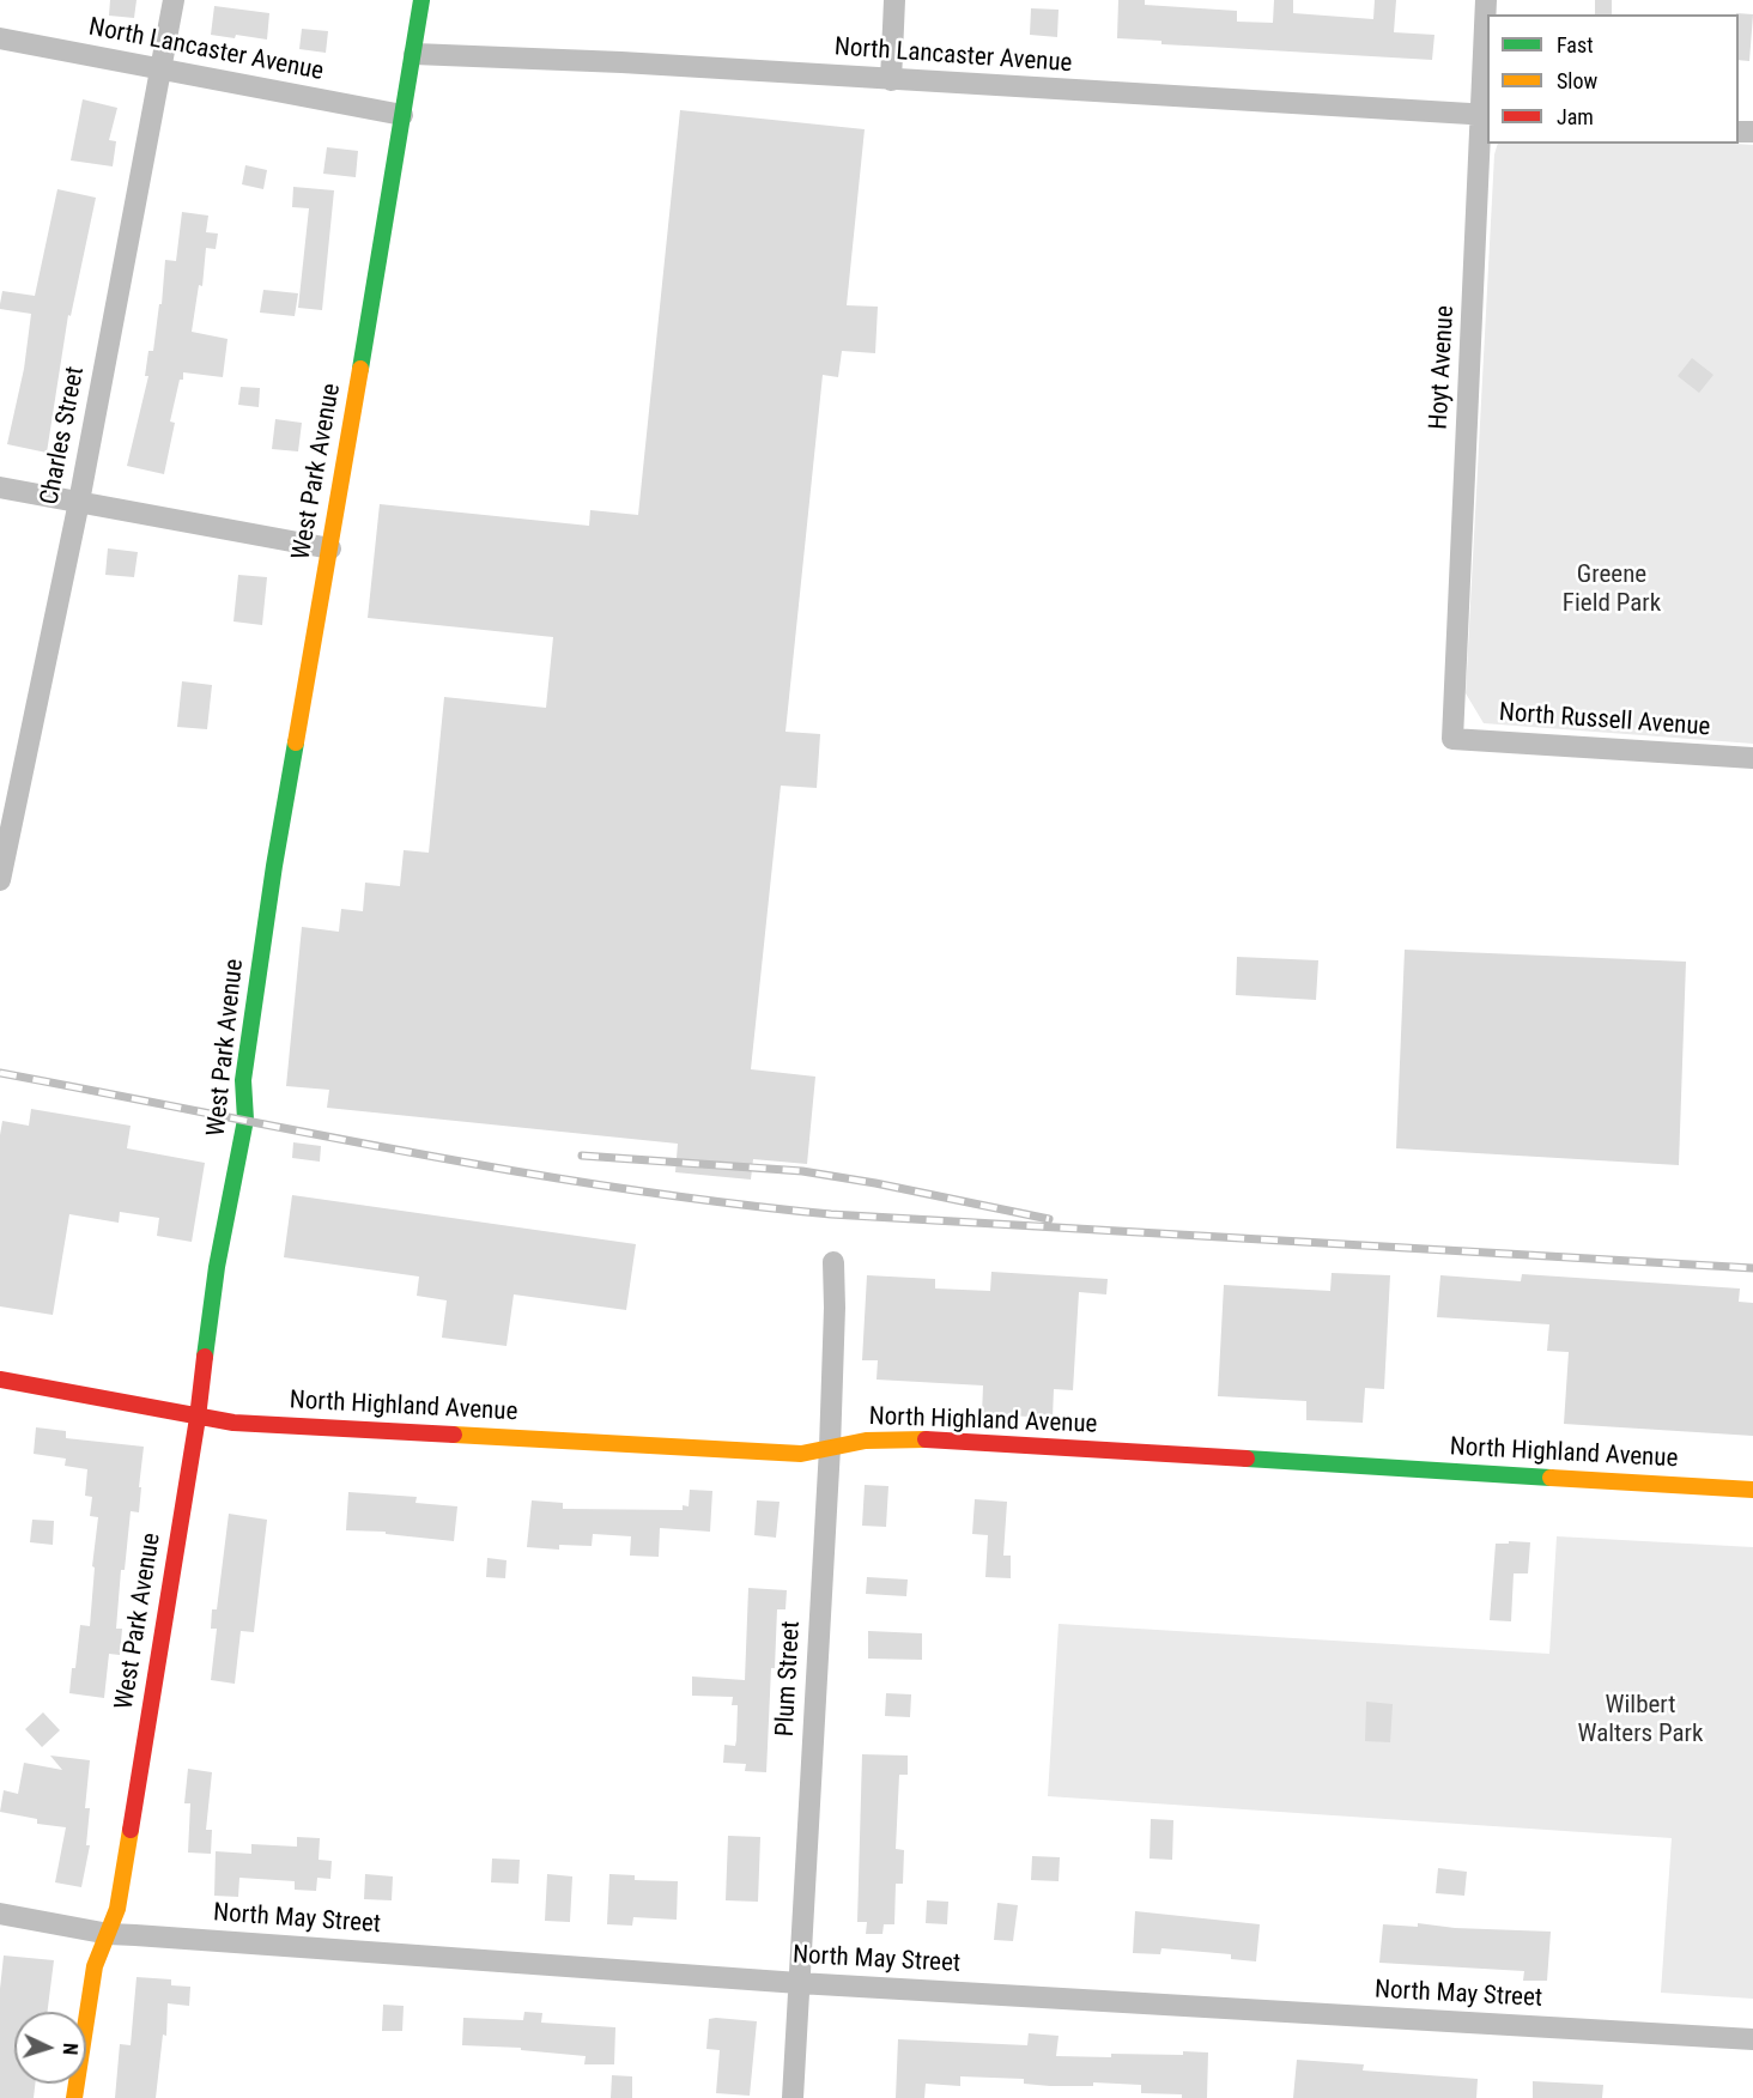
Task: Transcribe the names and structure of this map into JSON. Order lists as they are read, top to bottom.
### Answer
{
  "streets": {
    "street": [
      "North Lancaster Avenue",
      "Hoyt Avenue",
      "Charles Street",
      "West Park Avenue",
      "North Russell Avenue",
      "North Highland Avenue",
      "Plum Street",
      "North May Street"
    ]
  },
  "crossings": [
    ["North Lancaster Avenue", "Hoyt Avenue"],
    ["North Lancaster Avenue", "Charles Street"],
    ["North Lancaster Avenue", "West Park Avenue"],
    ["Hoyt Avenue", "North Russell Avenue"],
    ["West Park Avenue", "North Highland Avenue"],
    ["West Park Avenue", "North May Street"],
    ["North Highland Avenue", "Plum Street"],
    ["Plum Street", "North May Street"]
  ],
  "parks": ["Greene Field Park", "Wilbert Walters Park"],
  "legend": ["Fast", "Slow", "Jam"],
  "north": "right"
}
